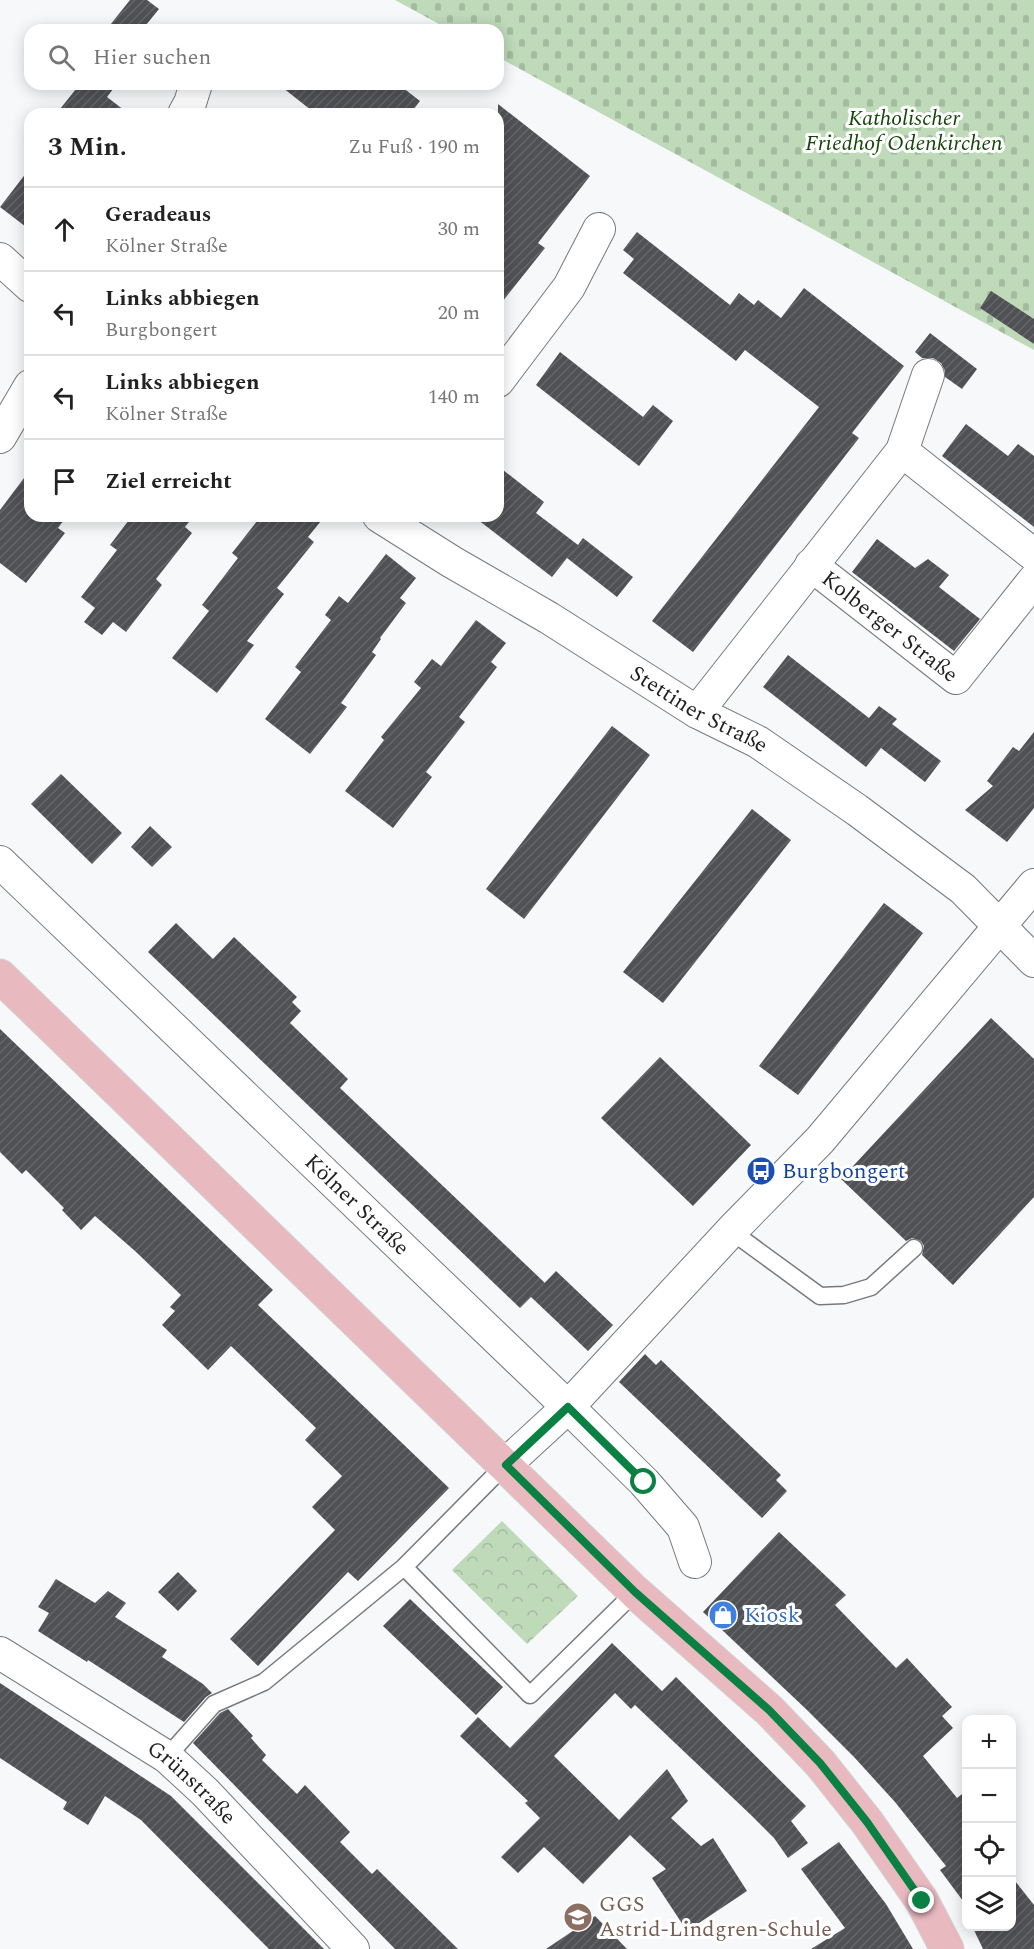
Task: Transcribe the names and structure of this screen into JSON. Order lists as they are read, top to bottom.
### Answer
{
  "streets": {
    "street": [
      "Kolberger Straße",
      "Stettiner Straße",
      "Kölner Straße",
      "Grünstraße"
    ]
  },
  "crossings": [
    ["Kolberger Straße", "Stettiner Straße"]
  ],
  "parks": ["Katholischer Friedhof Odenkirchen"],
  "places": {
    "bus stop": ["Burgbongert"],
    "shop": ["Kiosk"],
    "school or university": ["GGS Astrid-Lindgren-Schule"]
  },
  "page": {
    "search": "Hier suchen",
    "heading": ["3 Min.", "Zu Fuß · 190 m"],
    "list": [
      ["Geradeaus", "Kölner Straße", "30 m"],
      ["Links abbiegen", "Burgbongert", "20 m"],
      ["Links abbiegen", "Kölner Straße", "140 m"],
      "Ziel erreicht"
    ],
    "map_buttons": ["+", "−"]
  }
}
